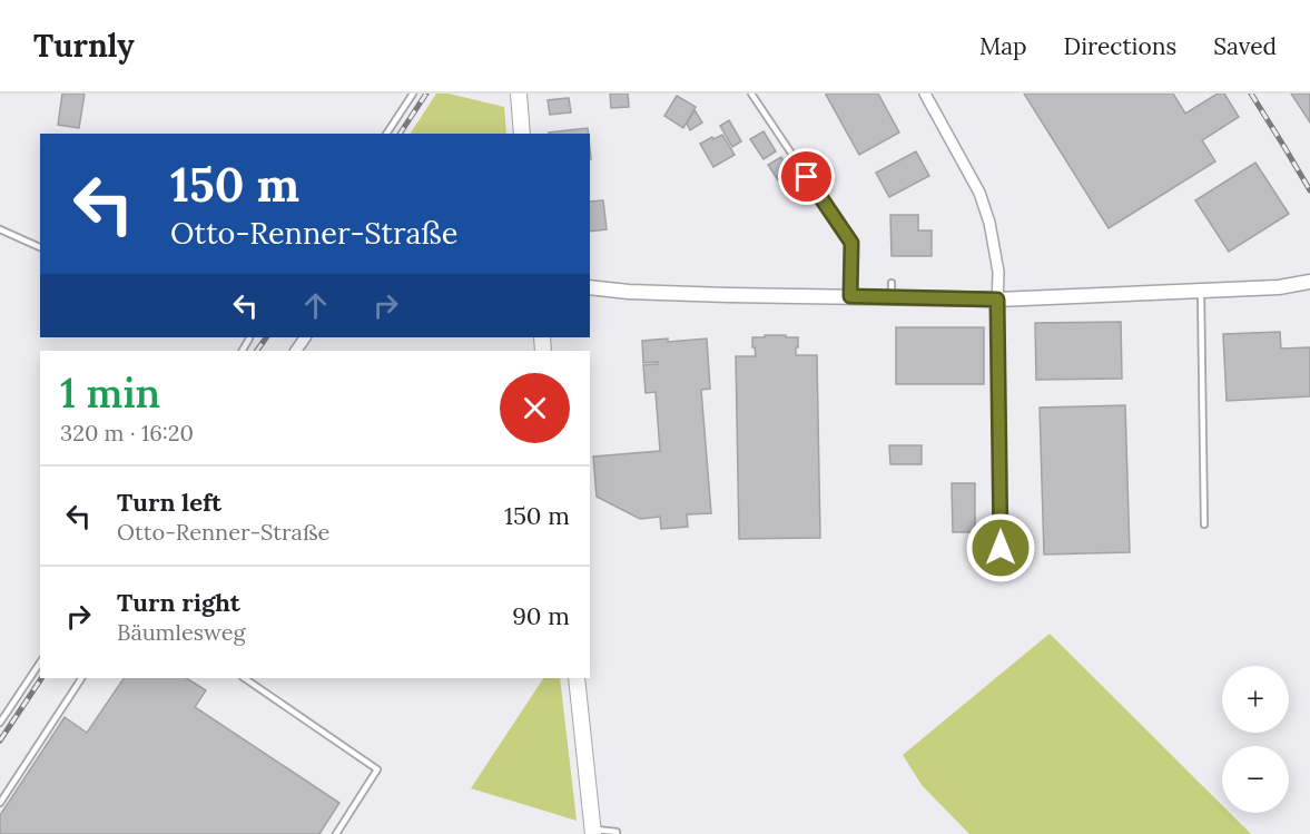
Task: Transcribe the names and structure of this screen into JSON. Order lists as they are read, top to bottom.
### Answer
{
  "page": {
    "header": "Turnly",
    "nav": ["Map", "Directions", "Saved"],
    "turn": ["150 m", "Otto-Renner-Straße"],
    "heading": ["1 min", "320 m · 16:20"],
    "list": [
      {
        "name": "Turn left",
        "note": "Otto-Renner-Straße",
        "value": "150 m"
      },
      {
        "name": "Turn right",
        "note": "Bäumlesweg",
        "value": "90 m"
      }
    ],
    "map_buttons": ["+", "−"]
  }
}
